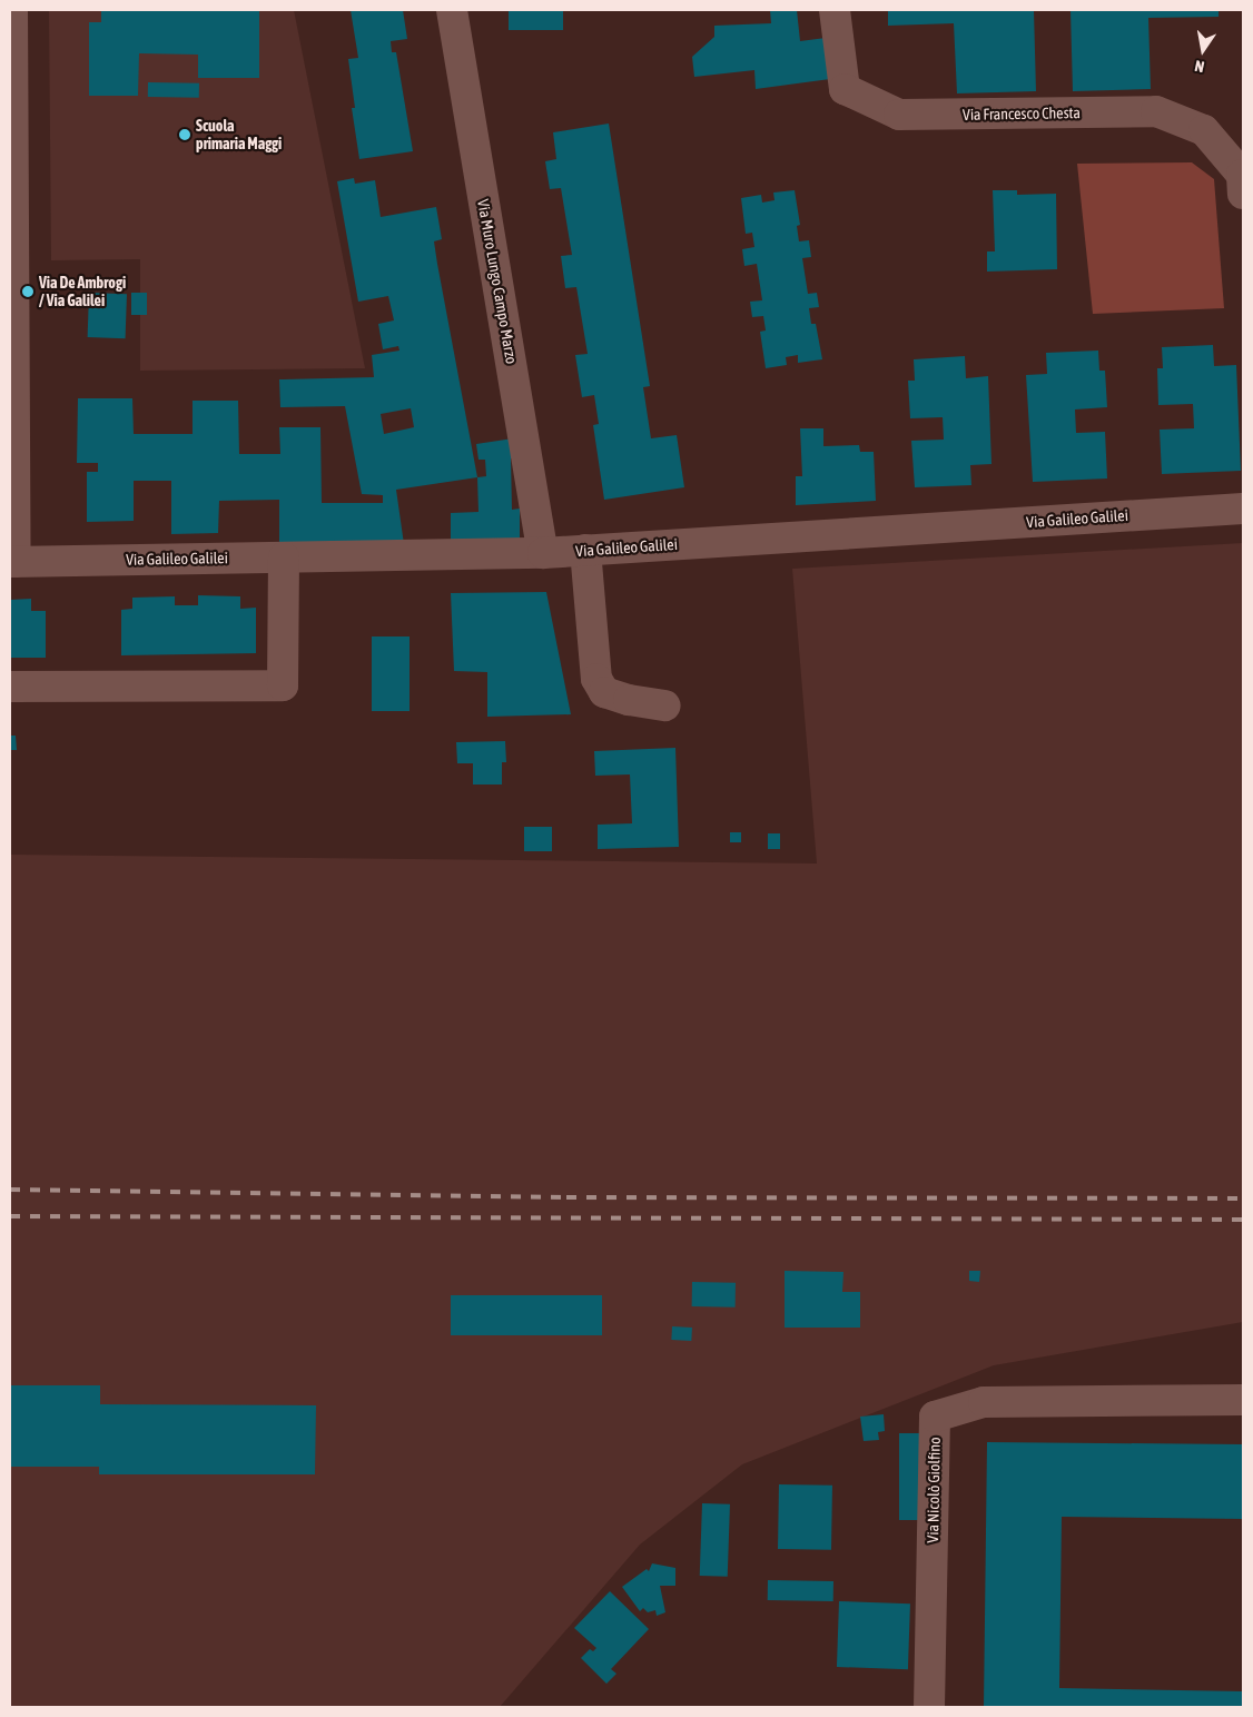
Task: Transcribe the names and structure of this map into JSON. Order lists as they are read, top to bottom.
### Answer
{
  "streets": {
    "street": [
      "Via Francesco Chesta",
      "Via Muro Lungo Campo Marzo",
      "Via Galileo Galilei",
      "Via Nicolò Giolfino"
    ]
  },
  "crossings": [
    ["Via Muro Lungo Campo Marzo", "Via Galileo Galilei"]
  ],
  "places": ["Scuola primaria Maggi", "Via De Ambrogi / Via Galilei"],
  "north": "bottom"
}
